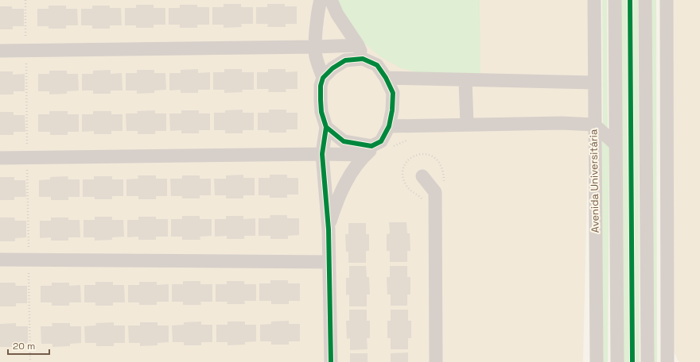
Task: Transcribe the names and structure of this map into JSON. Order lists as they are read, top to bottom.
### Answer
{
  "streets": {
    "street": ["Avenida Universitária"]
  },
  "scale_bar": "20 m"
}
